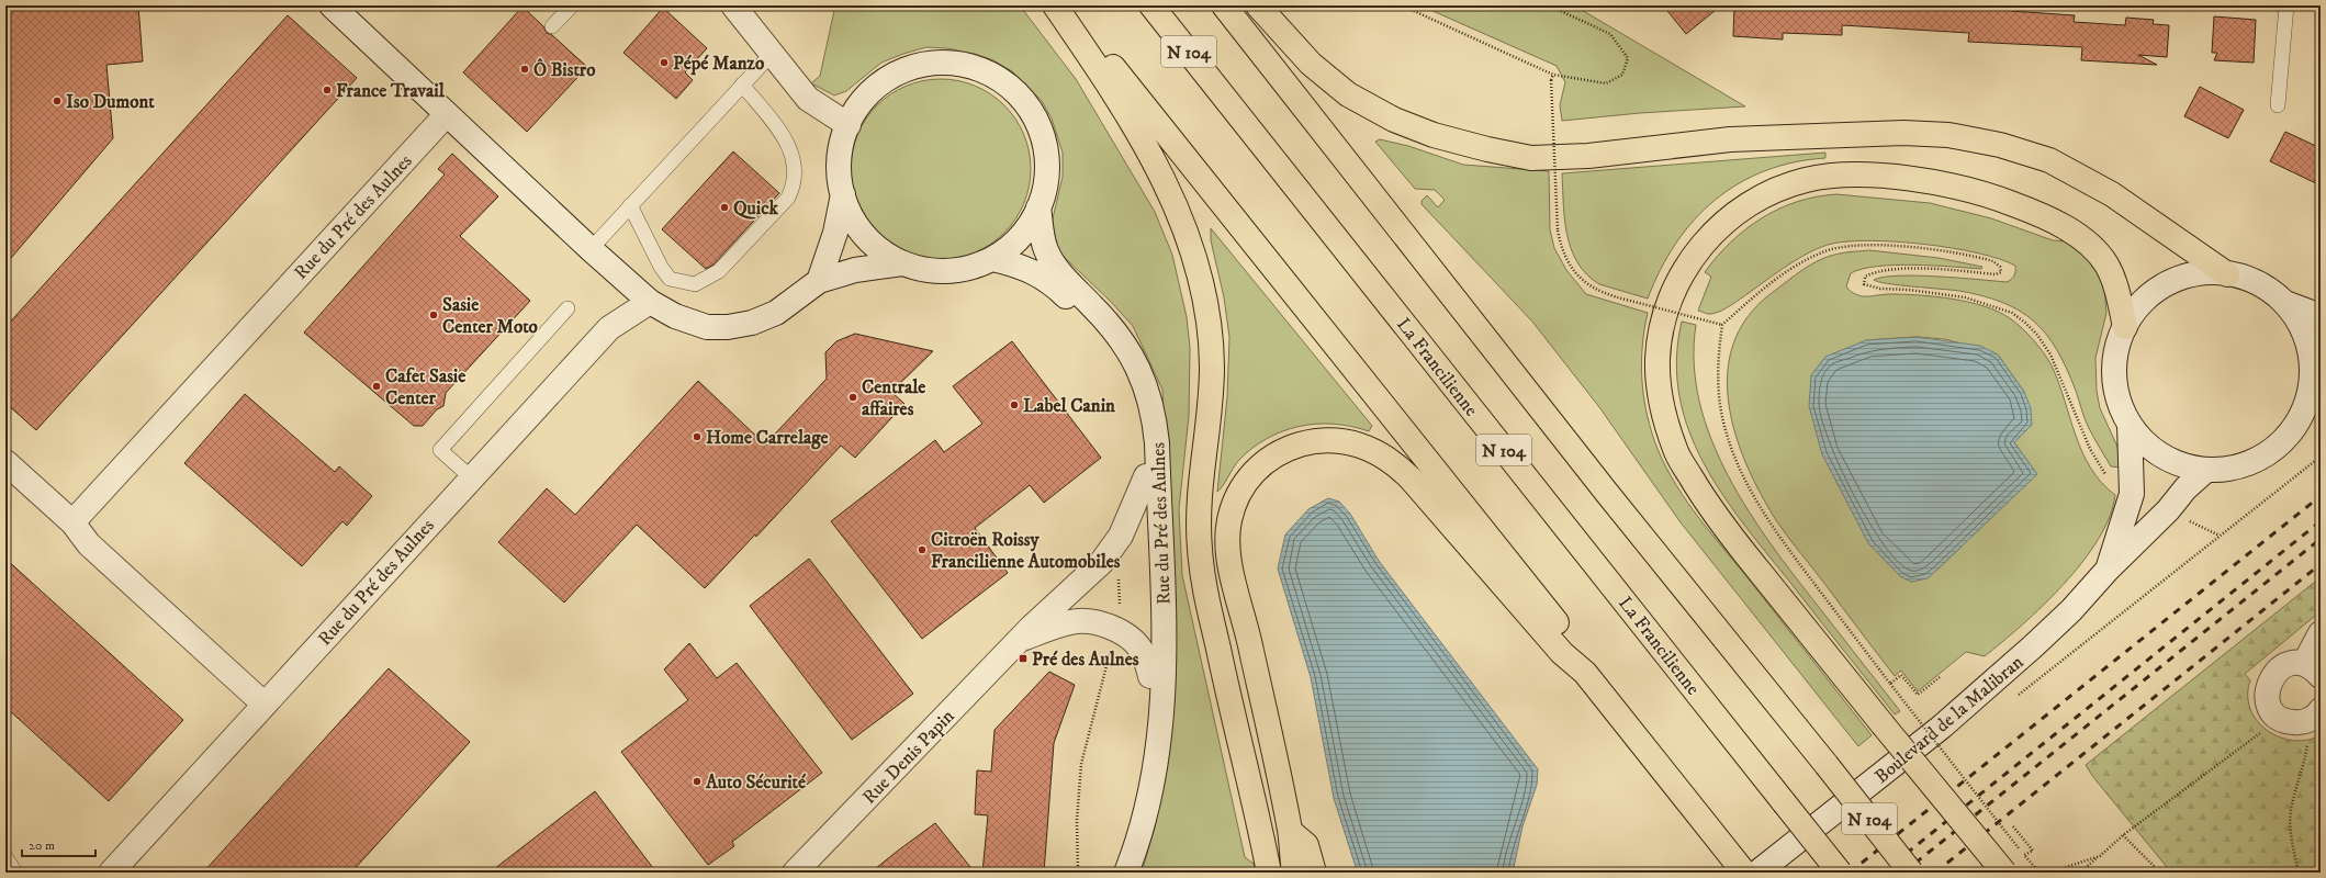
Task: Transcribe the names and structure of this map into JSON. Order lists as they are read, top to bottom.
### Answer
{
  "streets": {
    "highway": ["N 104", "La Francilienne"],
    "street": ["Rue du Pré des Aulnes", "Boulevard de la Malibran", "Rue Denis Papin"]
  },
  "crossings": [
    ["Rue du Pré des Aulnes", "Rue Denis Papin"]
  ],
  "places": {
    "other": [
      "Pépé Manzo",
      "Ô Bistro",
      "France Travail",
      "Iso Dumont",
      "Quick",
      "Sasie Center Moto",
      "Cafet Sasie Center",
      "Centrale affaires",
      "Label Canin",
      "Home Carrelage",
      "Citroën Roissy Francilienne Automobiles",
      "Auto Sécurité"
    ],
    "transit": ["Pré des Aulnes"]
  },
  "scale_bar": "20 m"
}
